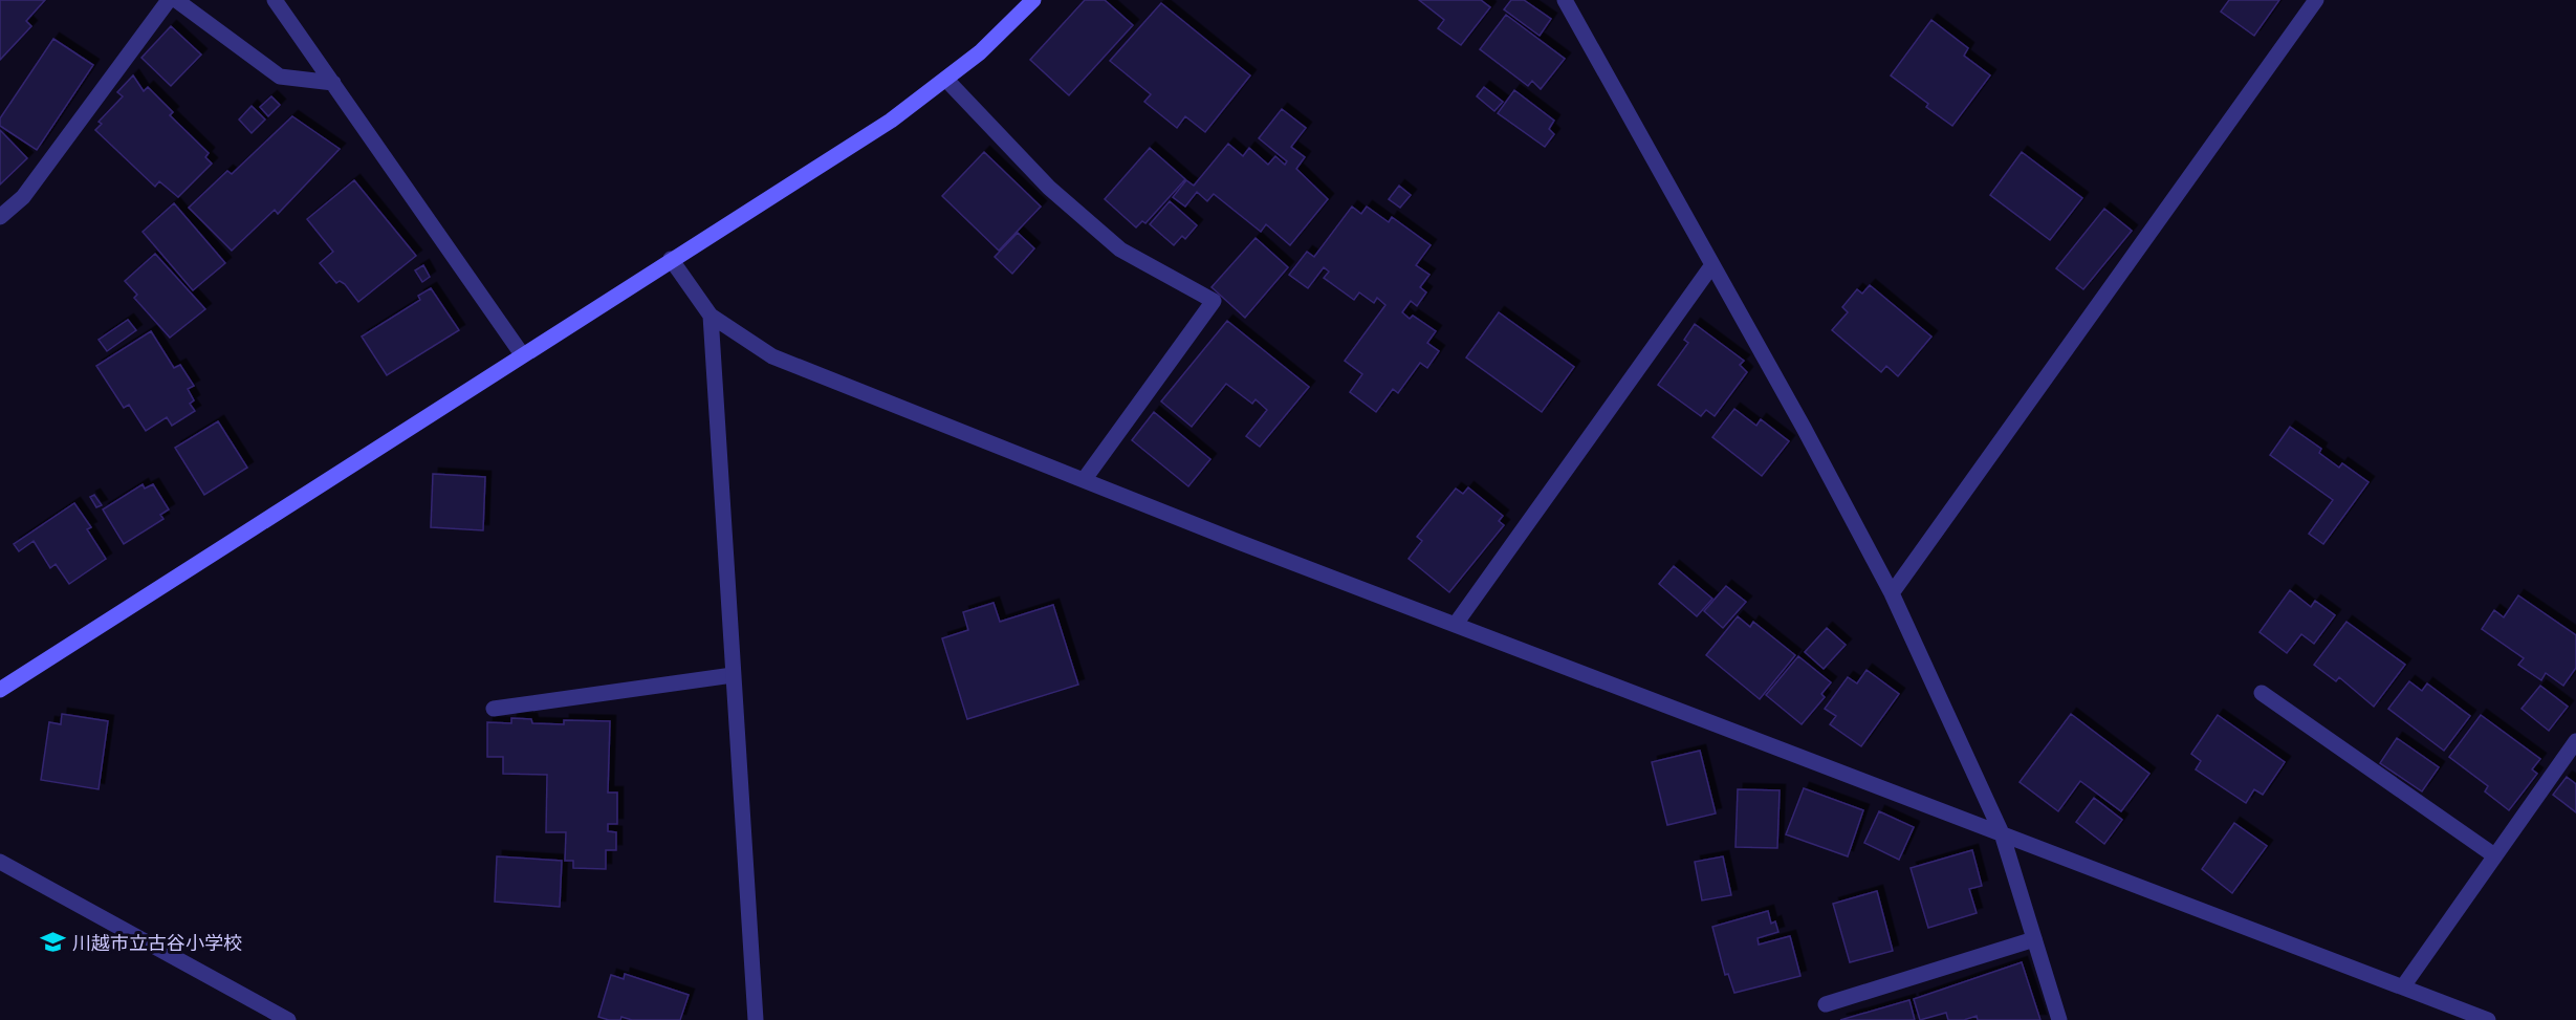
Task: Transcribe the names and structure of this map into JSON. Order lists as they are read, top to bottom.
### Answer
{
  "places": {
    "school or university": ["川越市立古谷小学校"]
  }
}
